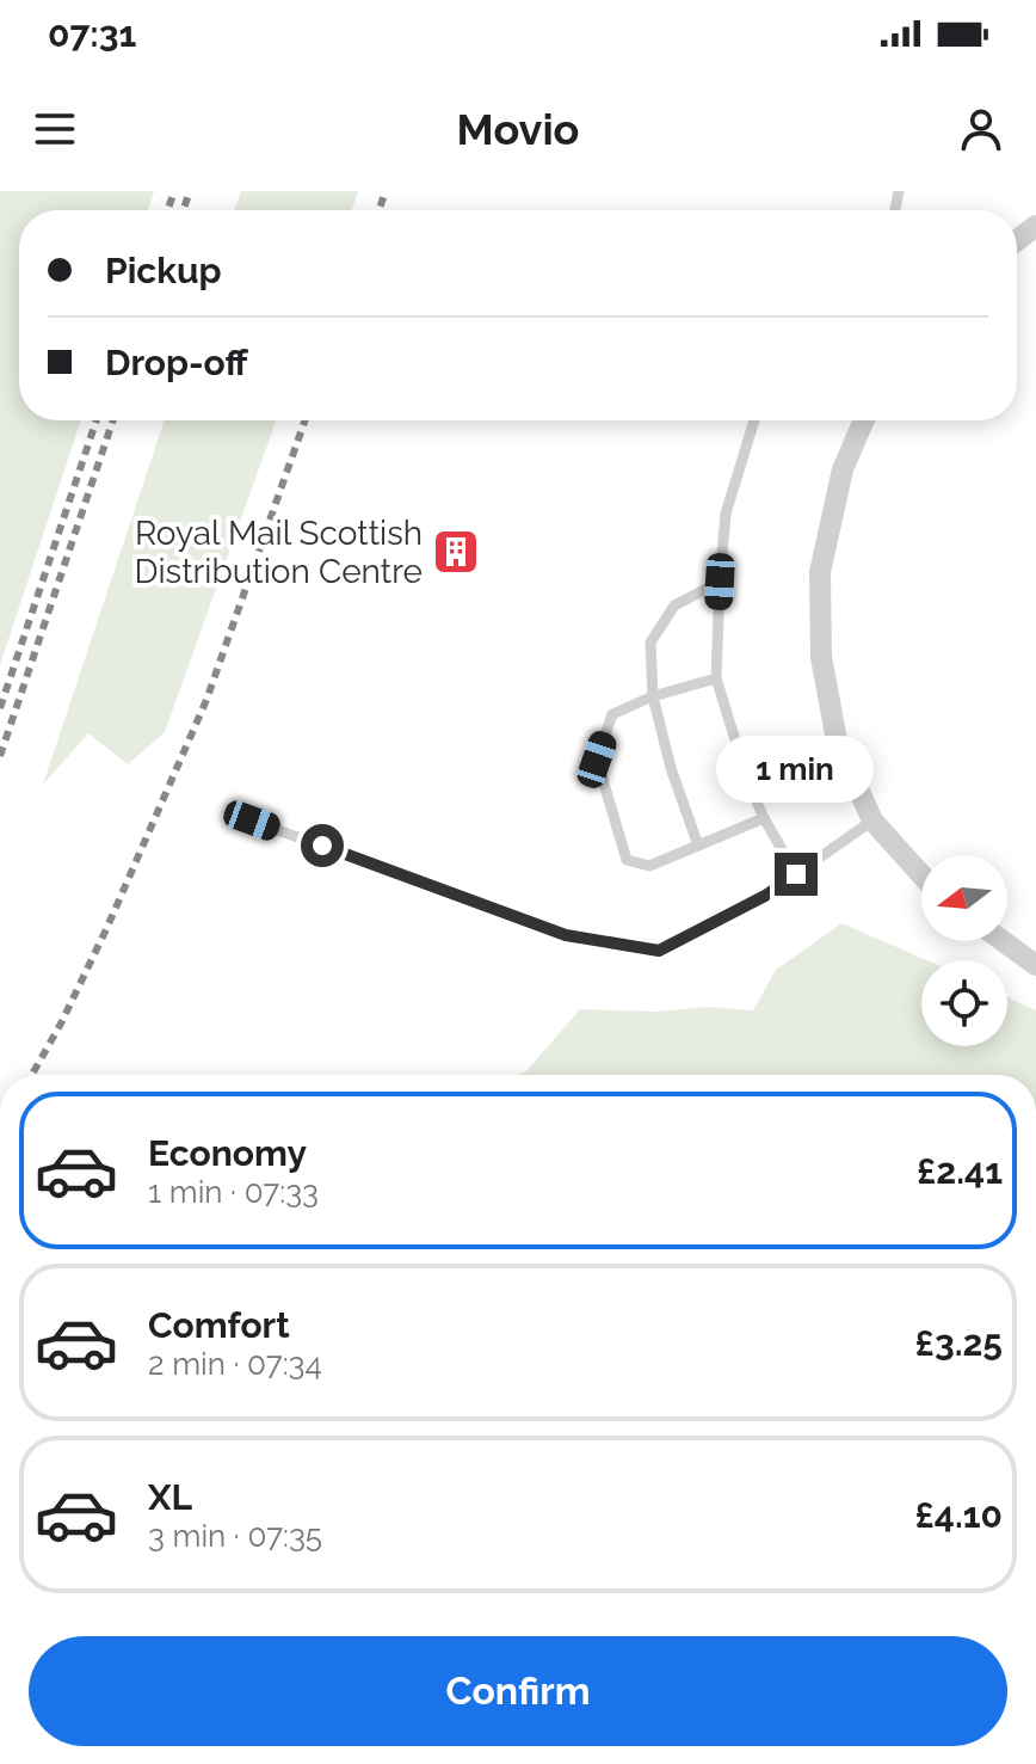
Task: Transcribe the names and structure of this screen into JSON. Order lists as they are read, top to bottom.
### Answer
{
  "places": {
    "building": ["Royal Mail Scottish Distribution Centre"]
  },
  "north": "left",
  "page": {
    "status": "07:31",
    "header": "Movio",
    "banner": ["Pickup", "Drop-off"],
    "bubble": "1 min",
    "list": [
      {
        "name": "Economy",
        "note": "1 min · 07:33",
        "value": "£2.41"
      },
      {
        "name": "Comfort",
        "note": "2 min · 07:34",
        "value": "£3.25"
      },
      {
        "name": "XL",
        "note": "3 min · 07:35",
        "value": "£4.10"
      }
    ],
    "buttons": "Confirm"
  }
}
